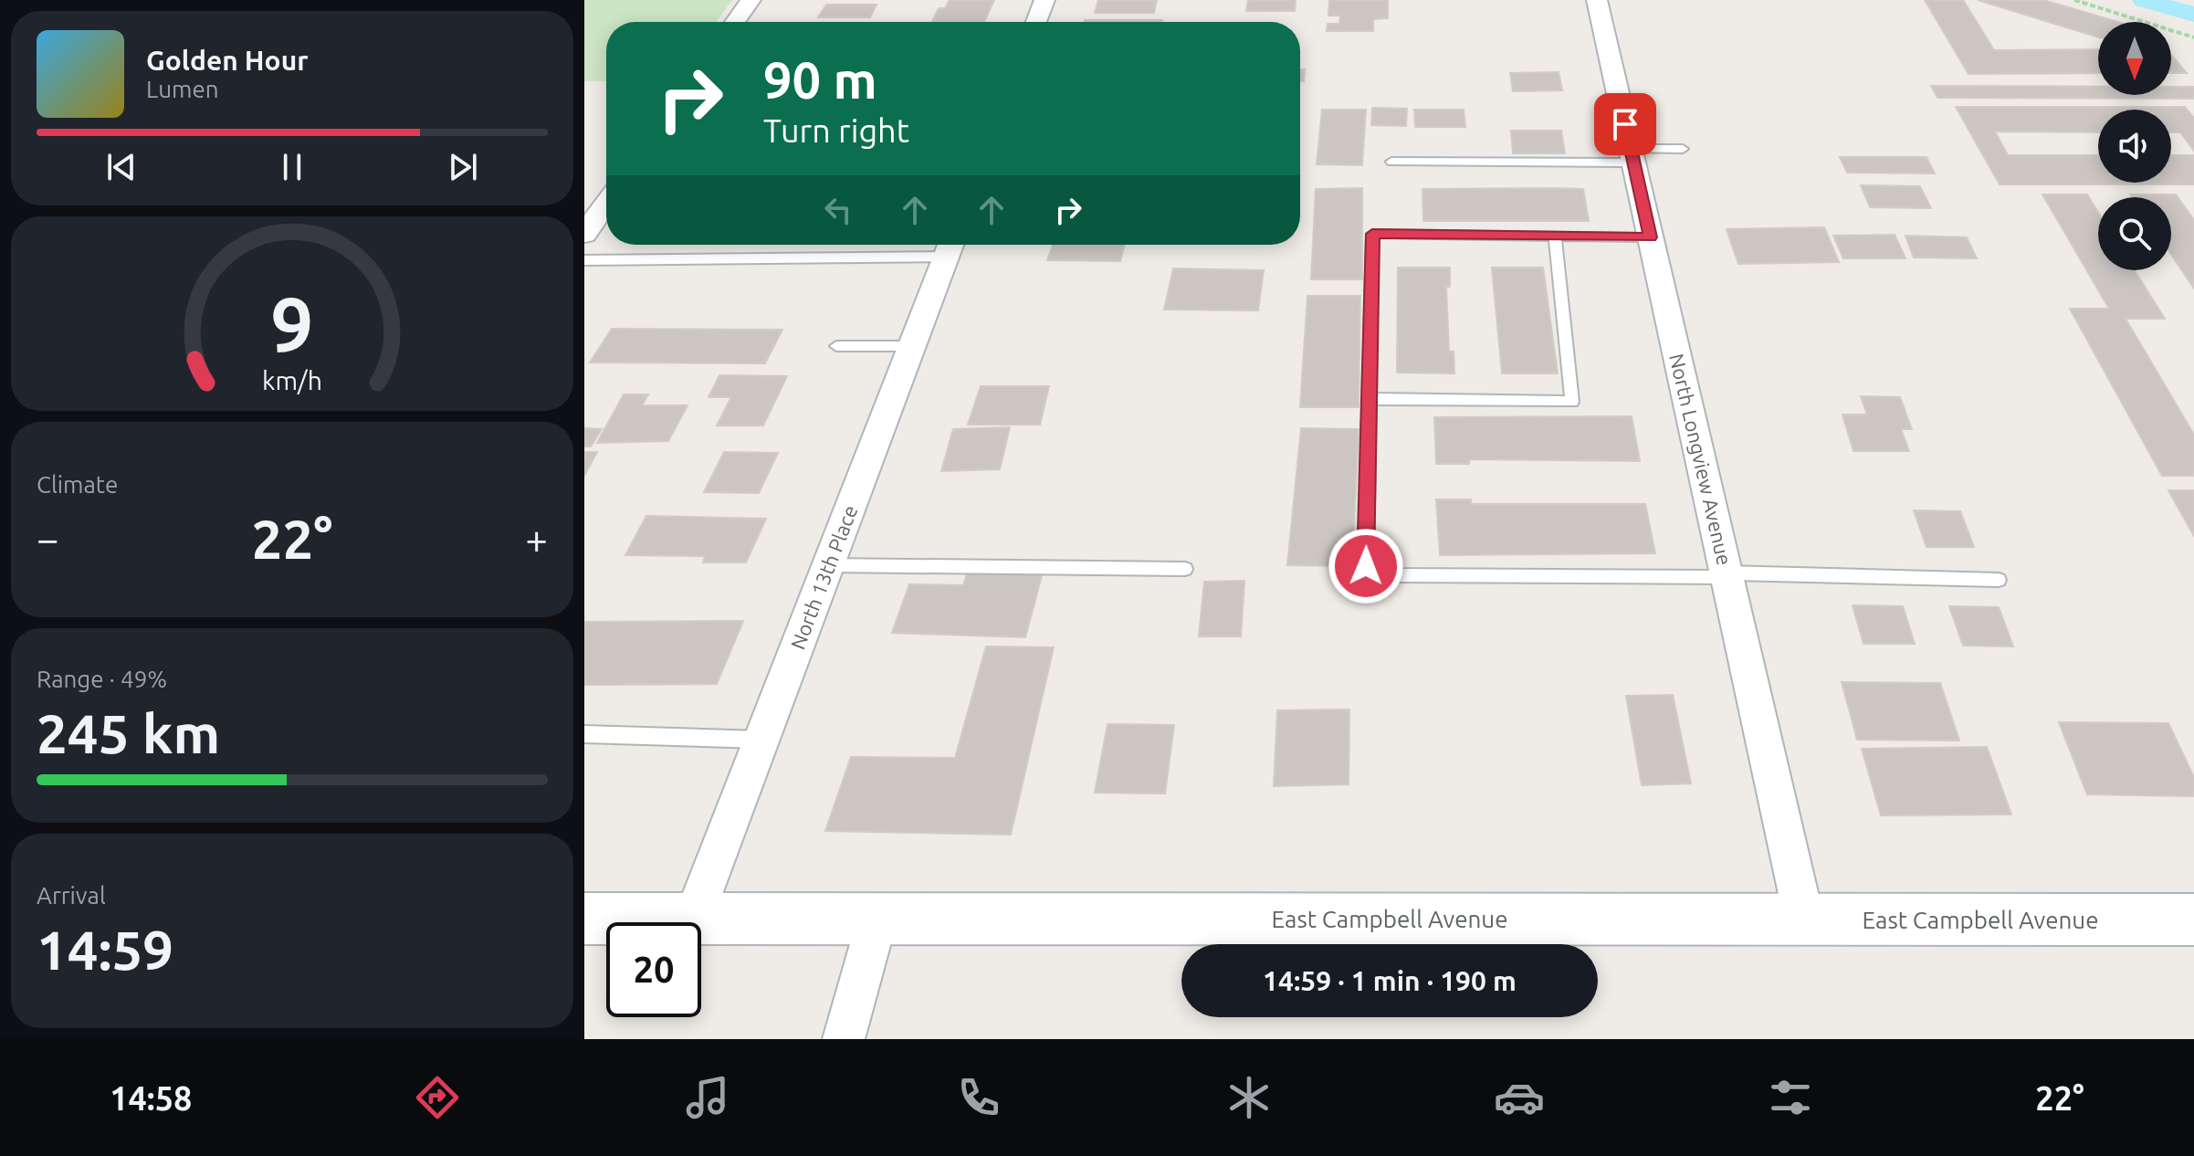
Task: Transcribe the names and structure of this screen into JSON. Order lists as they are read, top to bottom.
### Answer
{
  "streets": {
    "street": ["North Longview Avenue", "North 13th Place", "East Campbell Avenue"]
  },
  "crossings": [
    ["North Longview Avenue", "East Campbell Avenue"],
    ["North 13th Place", "East Campbell Avenue"]
  ],
  "north": "bottom",
  "page": {
    "turn": ["90 m", "Turn right"],
    "song": ["Golden Hour", "Lumen"],
    "tile": [
      "Climate",
      ["Range · 49%", "245 km"],
      ["Arrival", "14:59"]
    ],
    "heat": ["−", "22°", "+"],
    "limit": "20",
    "trip": "14:59 · 1 min · 190 m",
    "tabs": ["14:58", "22°"],
    "gauge": ["9", "km/h"]
  }
}
